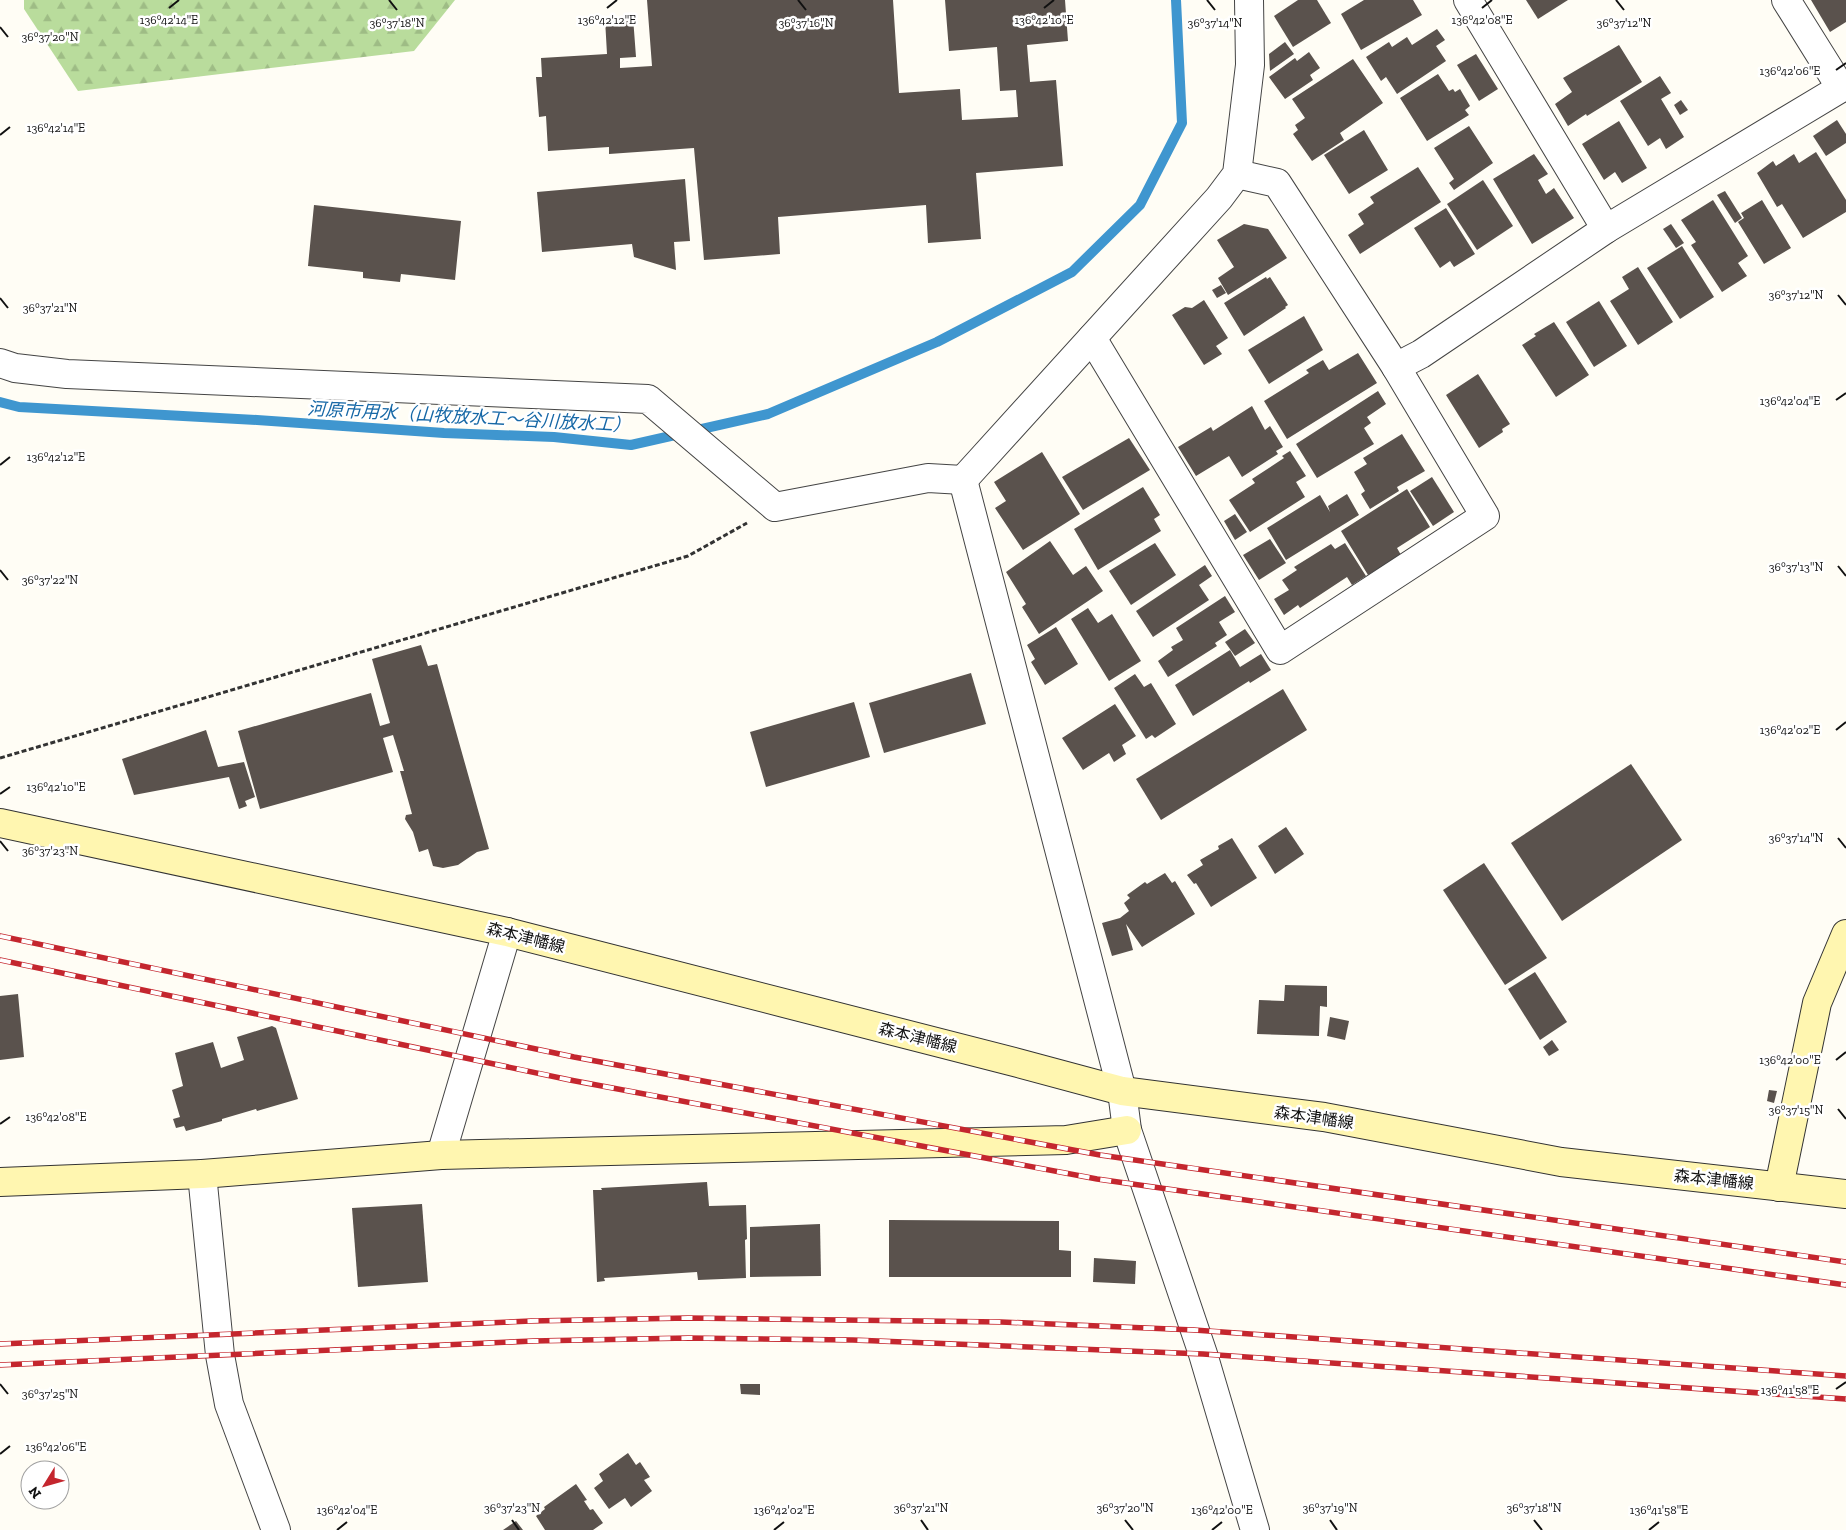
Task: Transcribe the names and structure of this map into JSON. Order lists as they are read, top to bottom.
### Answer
{
  "streets": {
    "main road": ["森本津幡線"]
  },
  "water": ["河原市用水（山牧放水工～谷川放水工）"],
  "north": "bottom left",
  "coordinates": [
    "136°42'12\"E",
    "136°42'14\"E",
    "136°42'10\"E",
    "136°42'08\"E",
    "36°37'18\"N",
    "36°37'16\"N",
    "36°37'14\"N",
    "36°37'12\"N",
    "36°37'20\"N",
    "136°42'06\"E",
    "36°37'21\"N",
    "136°42'04\"E",
    "36°37'13\"N",
    "36°37'22\"N",
    "136°42'02\"E",
    "36°37'23\"N",
    "136°42'00\"E",
    "36°37'15\"N",
    "136°41'58\"E",
    "36°37'25\"N",
    "36°37'19\"N"
  ]
}
